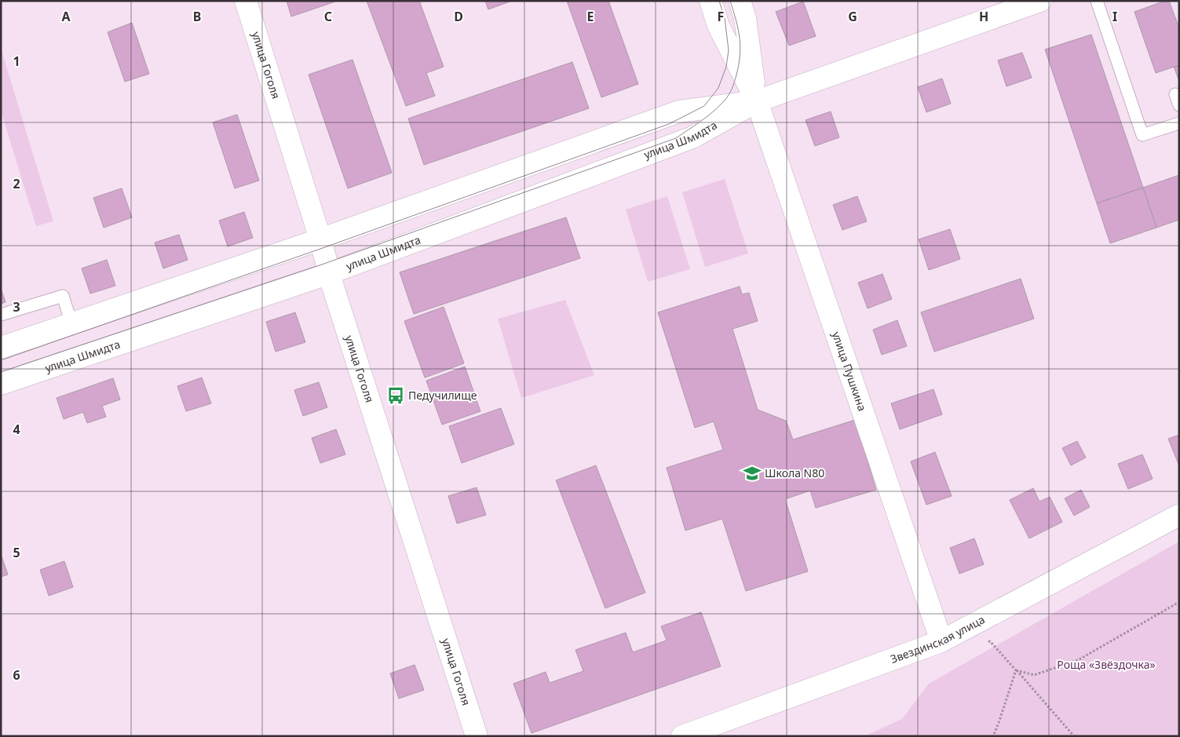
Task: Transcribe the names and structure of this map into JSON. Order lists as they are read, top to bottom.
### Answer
{
  "streets": {
    "street": [
      "улица Гоголя",
      "улица Шмидта",
      "улица Пушкина",
      "Звездинская улица"
    ]
  },
  "crossings": [
    ["улица Гоголя", "улица Шмидта"],
    ["улица Шмидта", "улица Пушкина"],
    ["улица Пушкина", "Звездинская улица"]
  ],
  "parks": ["Роща «Звёздочка»"],
  "places": {
    "bus stop": ["Педучилище"],
    "school or university": ["Школа N80"]
  },
  "grid": {
    "columns": [
      "A",
      "B",
      "C",
      "D",
      "E",
      "F",
      "G",
      "H",
      "I"
    ],
    "rows": [
      "1",
      "2",
      "3",
      "4",
      "5",
      "6"
    ]
  }
}
